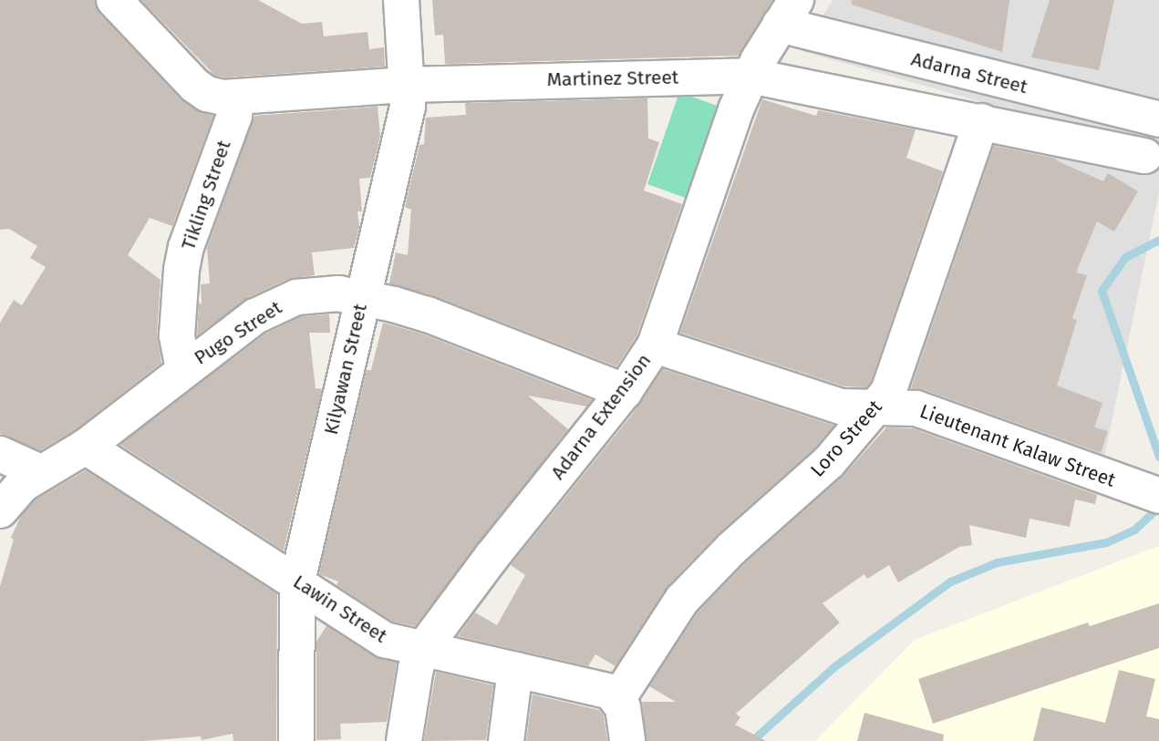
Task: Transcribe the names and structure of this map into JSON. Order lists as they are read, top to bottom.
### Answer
{
  "streets": {
    "street": [
      "Adarna Street",
      "Martinez Street",
      "Tikling Street",
      "Pugo Street",
      "Kilyawan Street",
      "Adarna Extension",
      "Loro Street",
      "Lieutenant Kalaw Street",
      "Lawin Street"
    ]
  },
  "crossings": [
    ["Adarna Street", "Adarna Extension"],
    ["Martinez Street", "Tikling Street"],
    ["Martinez Street", "Kilyawan Street"],
    ["Martinez Street", "Adarna Extension"],
    ["Martinez Street", "Loro Street"],
    ["Tikling Street", "Pugo Street"],
    ["Pugo Street", "Kilyawan Street"],
    ["Pugo Street", "Adarna Extension"],
    ["Pugo Street", "Lawin Street"],
    ["Kilyawan Street", "Lawin Street"],
    ["Adarna Extension", "Lieutenant Kalaw Street"],
    ["Adarna Extension", "Lawin Street"],
    ["Loro Street", "Lieutenant Kalaw Street"],
    ["Loro Street", "Lawin Street"]
  ]
}
